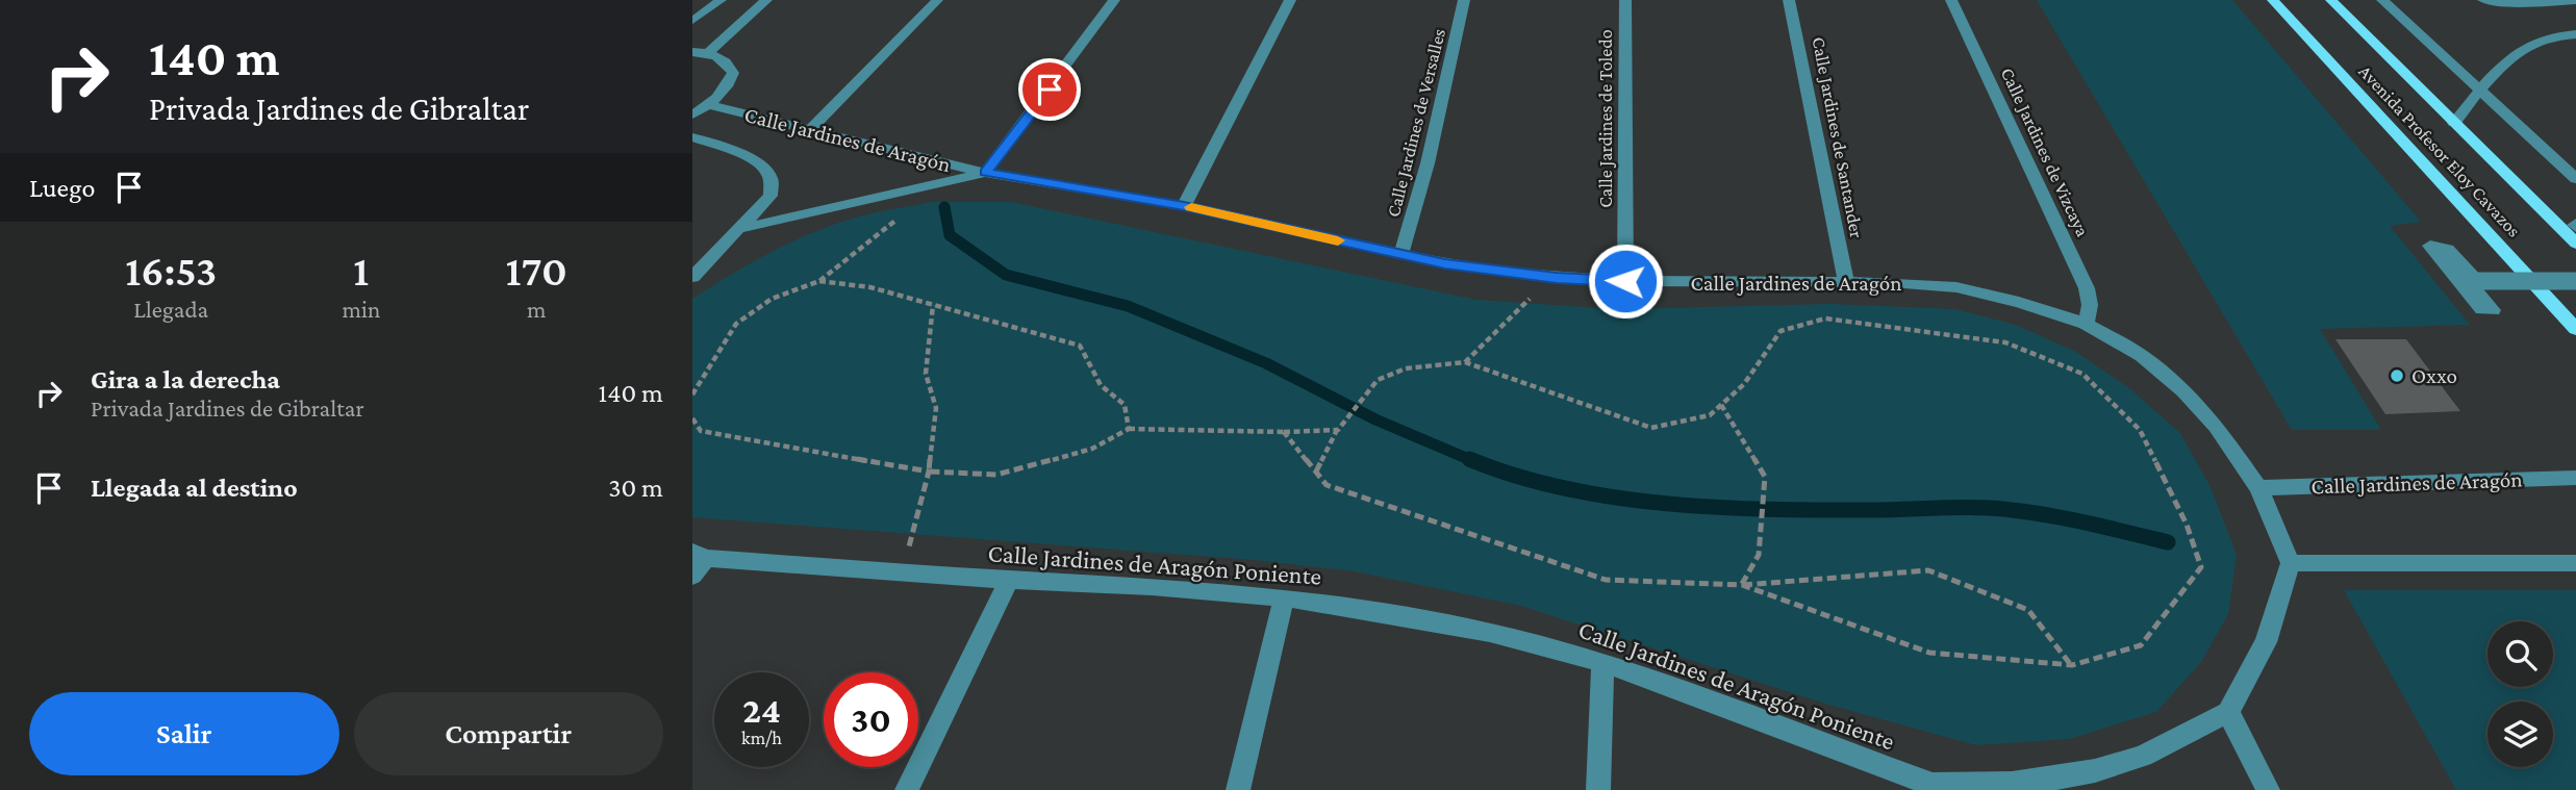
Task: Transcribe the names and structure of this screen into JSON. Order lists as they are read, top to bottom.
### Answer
{
  "streets": {
    "main road": ["Avenida Profesor Eloy Cavazos"],
    "street": [
      "Calle Jardines de Toledo",
      "Calle Jardines de Versalles",
      "Calle Jardines de Santander",
      "Calle Jardines de Aragón",
      "Calle Jardines de Vizcaya",
      "Calle Jardines de Aragón Poniente"
    ]
  },
  "crossings": [
    ["Calle Jardines de Toledo", "Calle Jardines de Aragón"],
    ["Calle Jardines de Versalles", "Calle Jardines de Aragón"],
    ["Calle Jardines de Santander", "Calle Jardines de Aragón"],
    ["Calle Jardines de Aragón", "Calle Jardines de Vizcaya"]
  ],
  "places": ["Oxxo"],
  "page": {
    "turn": ["140 m", "Privada Jardines de Gibraltar"],
    "then": "Luego",
    "eta": [
      "16:53",
      "Llegada",
      "1",
      "min",
      "170",
      "m"
    ],
    "list": [
      {
        "name": "Gira a la derecha",
        "note": "Privada Jardines de Gibraltar",
        "value": "140 m"
      },
      {
        "name": "Llegada al destino",
        "value": "30 m"
      }
    ],
    "speed": "24 km/h",
    "limit": "30",
    "buttons": ["Salir", "Compartir"]
  }
}
